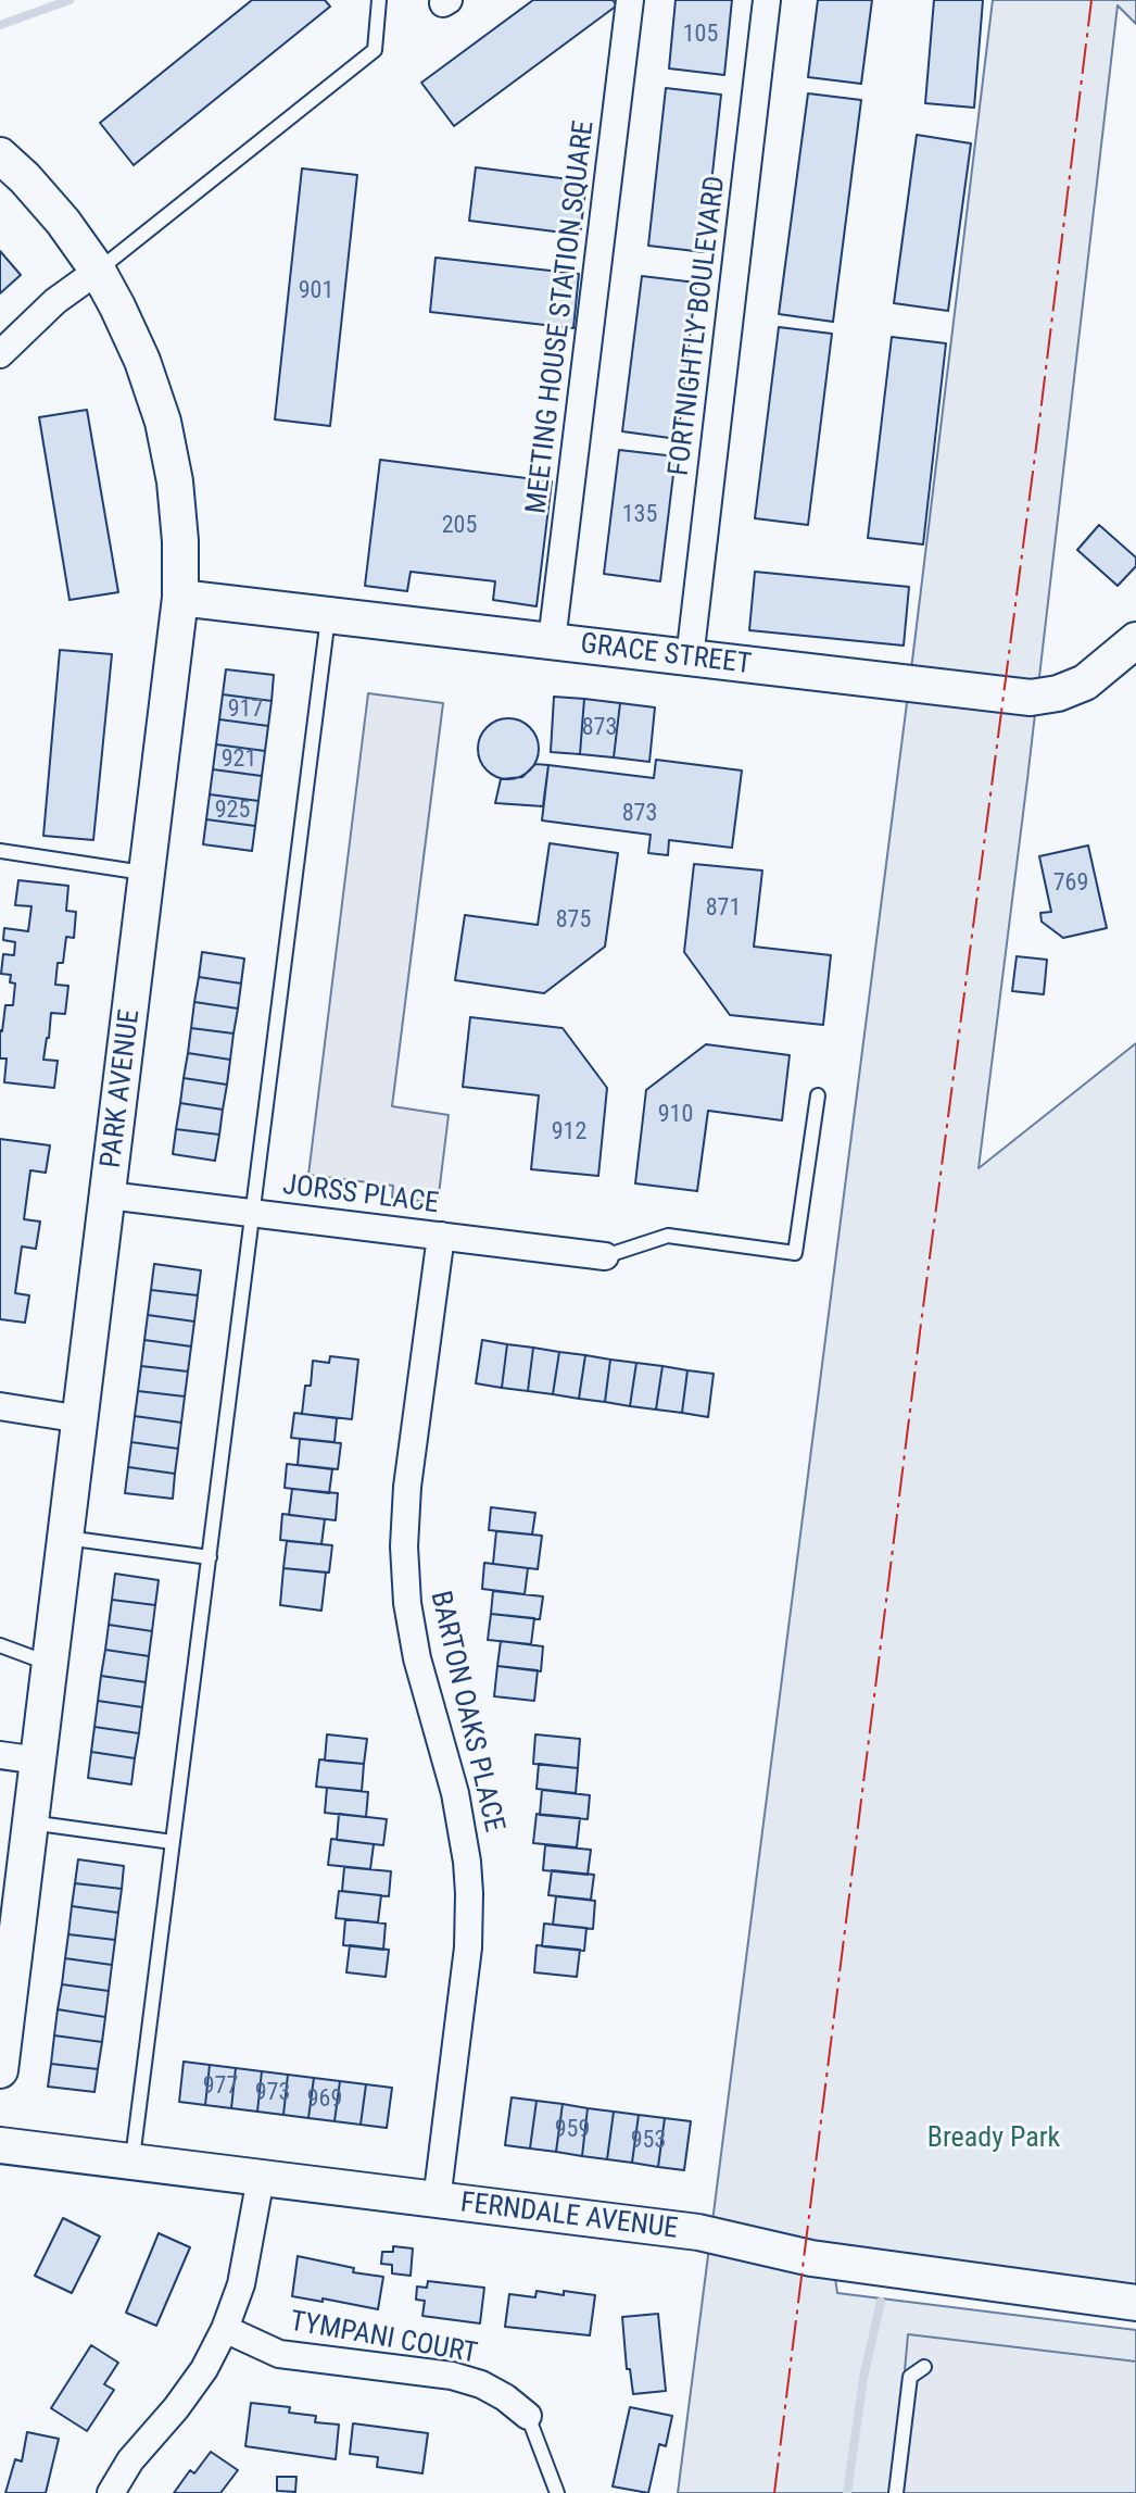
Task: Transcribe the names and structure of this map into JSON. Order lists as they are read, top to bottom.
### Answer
{
  "streets": {
    "street": [
      "MEETING HOUSE STATION SQUARE",
      "FORTNIGHTLY BOULEVARD",
      "GRACE STREET",
      "PARK AVENUE",
      "JORSS PLACE",
      "BARTON OAKS PLACE",
      "FERNDALE AVENUE",
      "TYMPANI COURT"
    ]
  },
  "crossings": [
    ["MEETING HOUSE STATION SQUARE", "GRACE STREET"],
    ["FORTNIGHTLY BOULEVARD", "GRACE STREET"],
    ["GRACE STREET", "PARK AVENUE"],
    ["PARK AVENUE", "JORSS PLACE"],
    ["JORSS PLACE", "BARTON OAKS PLACE"],
    ["BARTON OAKS PLACE", "FERNDALE AVENUE"]
  ],
  "parks": ["Bready Park"],
  "house_numbers": [
    "105",
    "901",
    "135",
    "205",
    "917",
    "873",
    "921",
    "925",
    "873",
    "769",
    "871",
    "875",
    "910",
    "912",
    "977",
    "973",
    "969",
    "959",
    "953"
  ]
}
